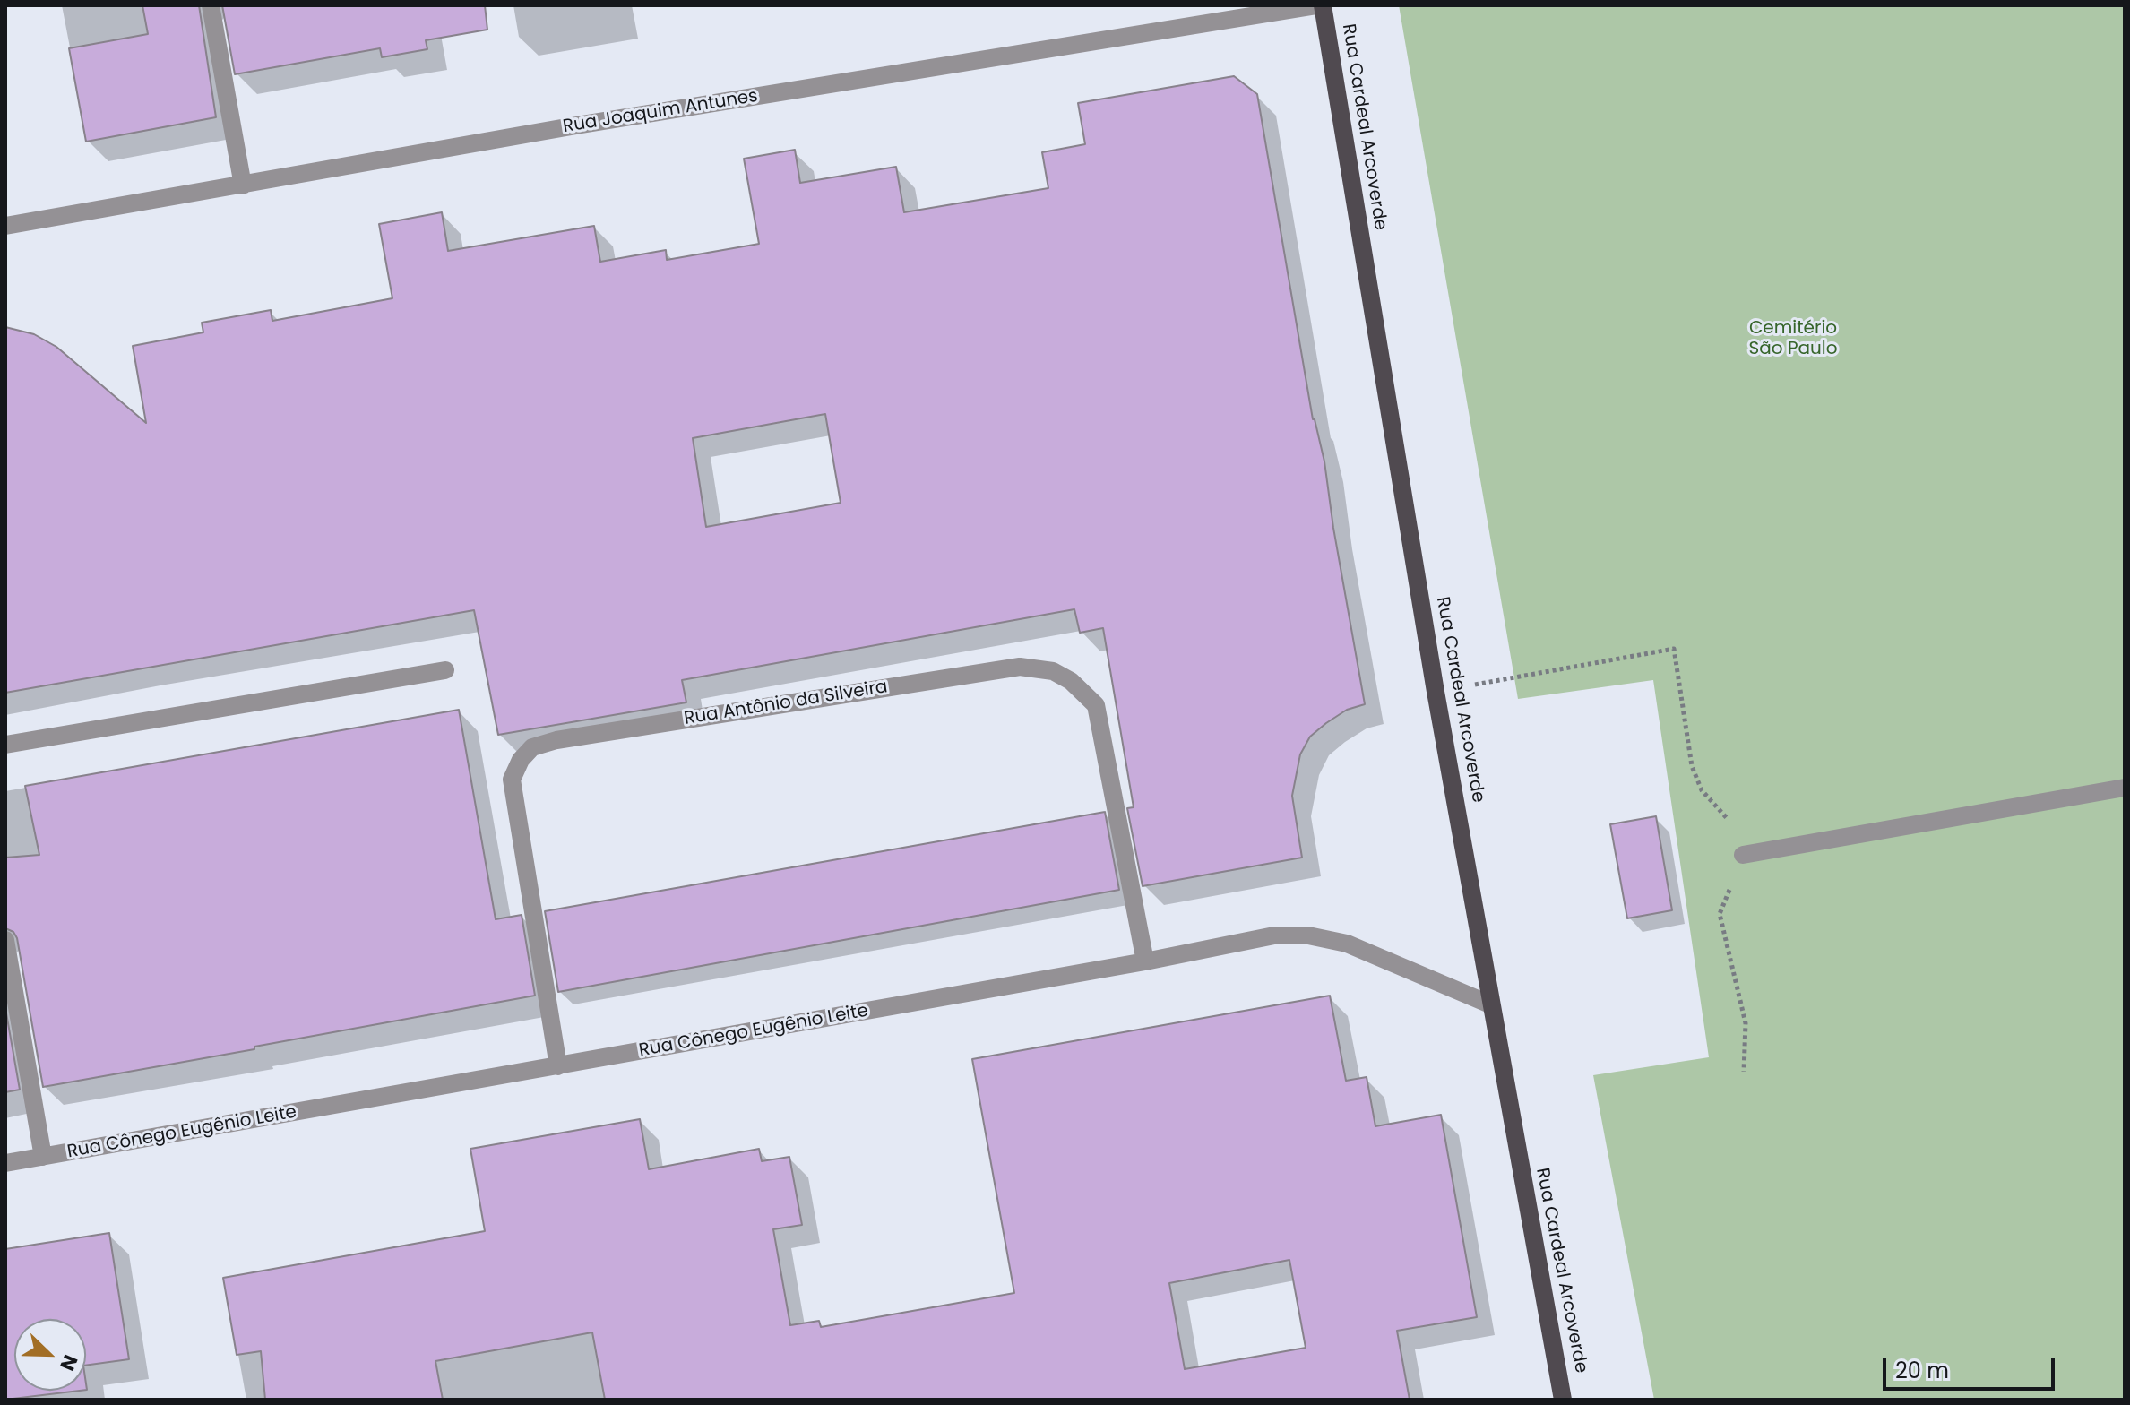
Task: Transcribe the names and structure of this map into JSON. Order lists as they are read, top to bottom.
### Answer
{
  "streets": {
    "main road": ["Rua Cardeal Arcoverde"],
    "street": ["Rua Joaquim Antunes", "Rua Antônio da Silveira", "Rua Cônego Eugênio Leite"]
  },
  "crossings": [
    ["Rua Joaquim Antunes", "Rua Cardeal Arcoverde"],
    ["Rua Cardeal Arcoverde", "Rua Cônego Eugênio Leite"],
    ["Rua Antônio da Silveira", "Rua Cônego Eugênio Leite"]
  ],
  "parks": ["Cemitério São Paulo"],
  "scale_bar": "20 m",
  "north": "bottom right"
}
